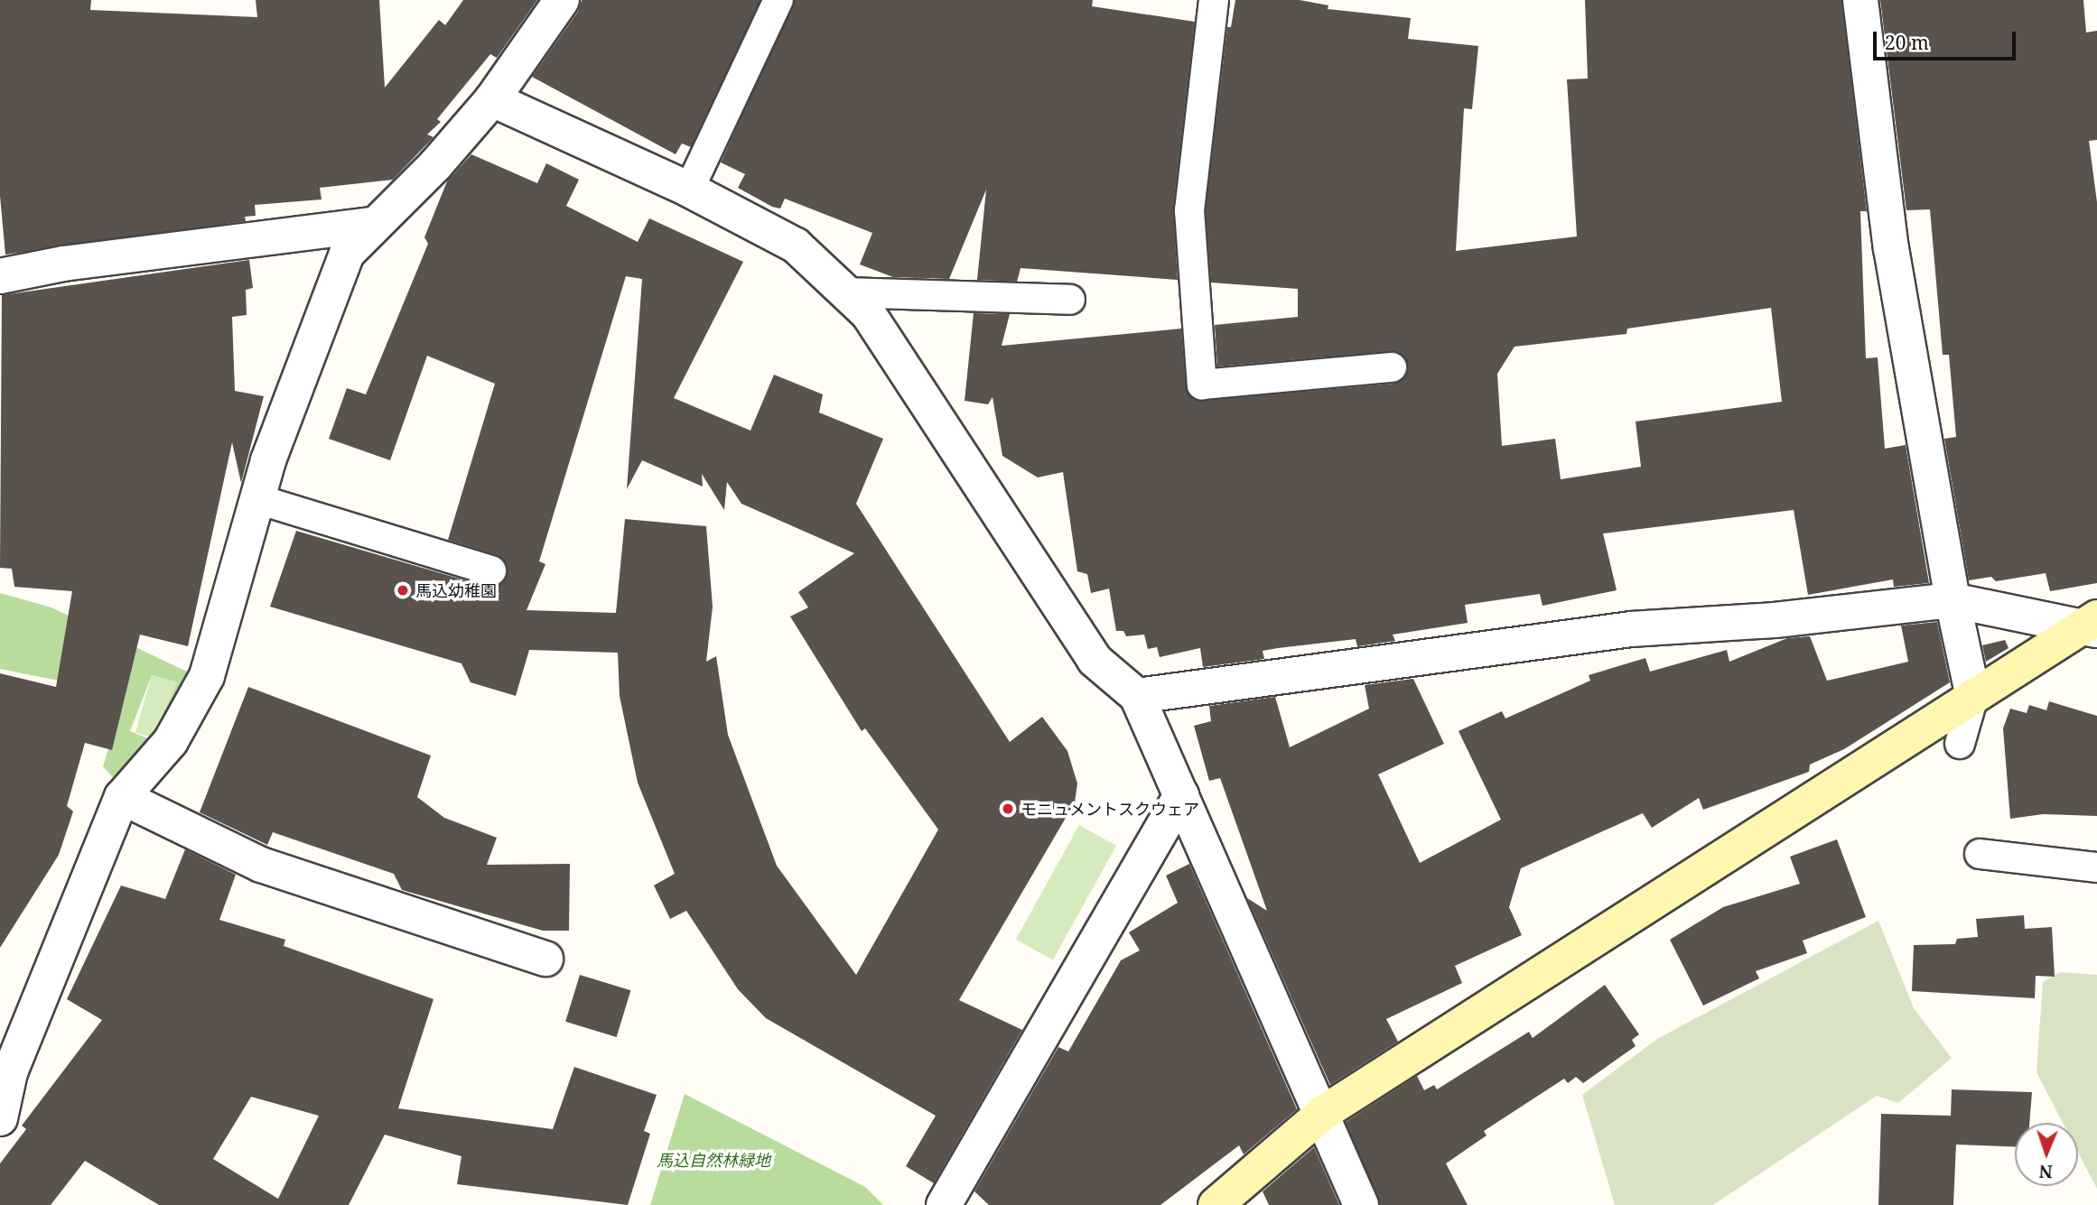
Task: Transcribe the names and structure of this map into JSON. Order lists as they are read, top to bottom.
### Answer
{
  "parks": ["馬込自然林緑地"],
  "places": ["馬込幼稚園", "モニュメントスクウェア"],
  "scale_bar": "20 m",
  "north": "bottom"
}
